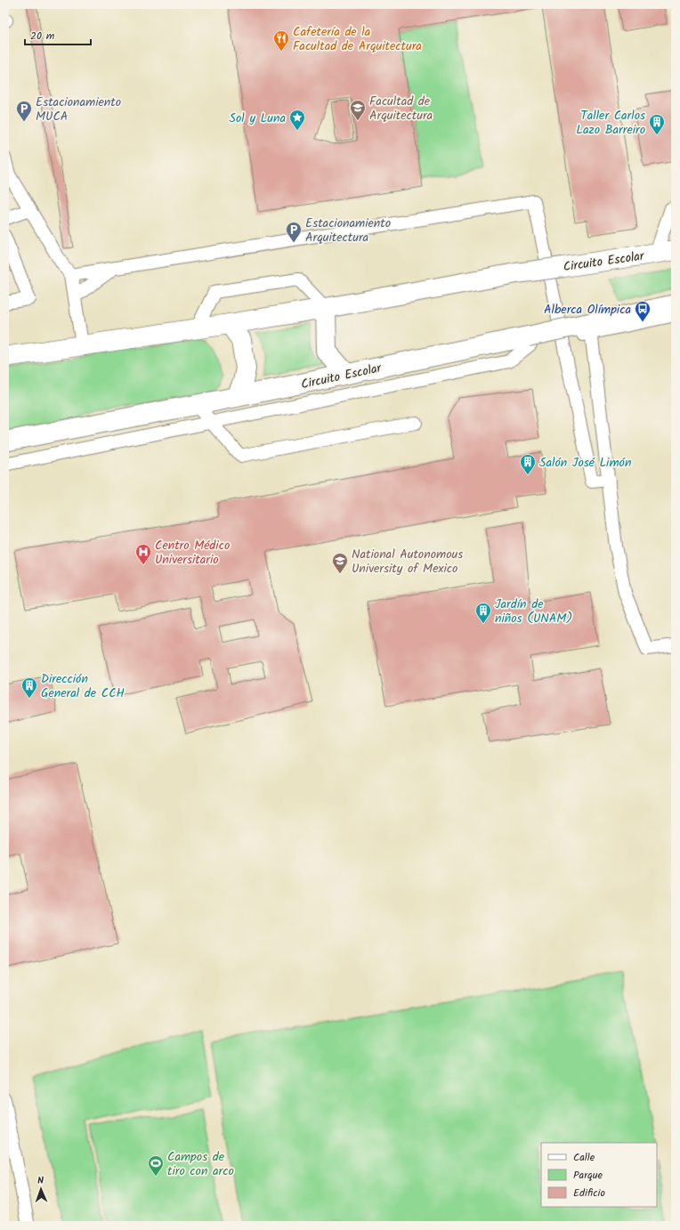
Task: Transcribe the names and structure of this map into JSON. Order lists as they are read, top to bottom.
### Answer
{
  "streets": {
    "street": ["Circuito Escolar"]
  },
  "places": {
    "restaurant": ["Cafetería de la Facultad de Arquitectura"],
    "school or university": ["Facultad de Arquitectura", "National Autonomous University of Mexico"],
    "parking": ["Estacionamiento MUCA", "Estacionamiento Arquitectura"],
    "place": ["Sol y Luna"],
    "building": [
      "Taller Carlos Lazo Barreiro",
      "Salón José Limón",
      "Jardín de niños (UNAM)",
      "Dirección General de CCH"
    ],
    "bus stop": ["Alberca Olímpica"],
    "hospital": ["Centro Médico Universitario"],
    "sports": ["Campos de tiro con arco"]
  },
  "legend": ["Calle", "Parque", "Edificio"],
  "scale_bar": "20 m",
  "north": "top"
}
